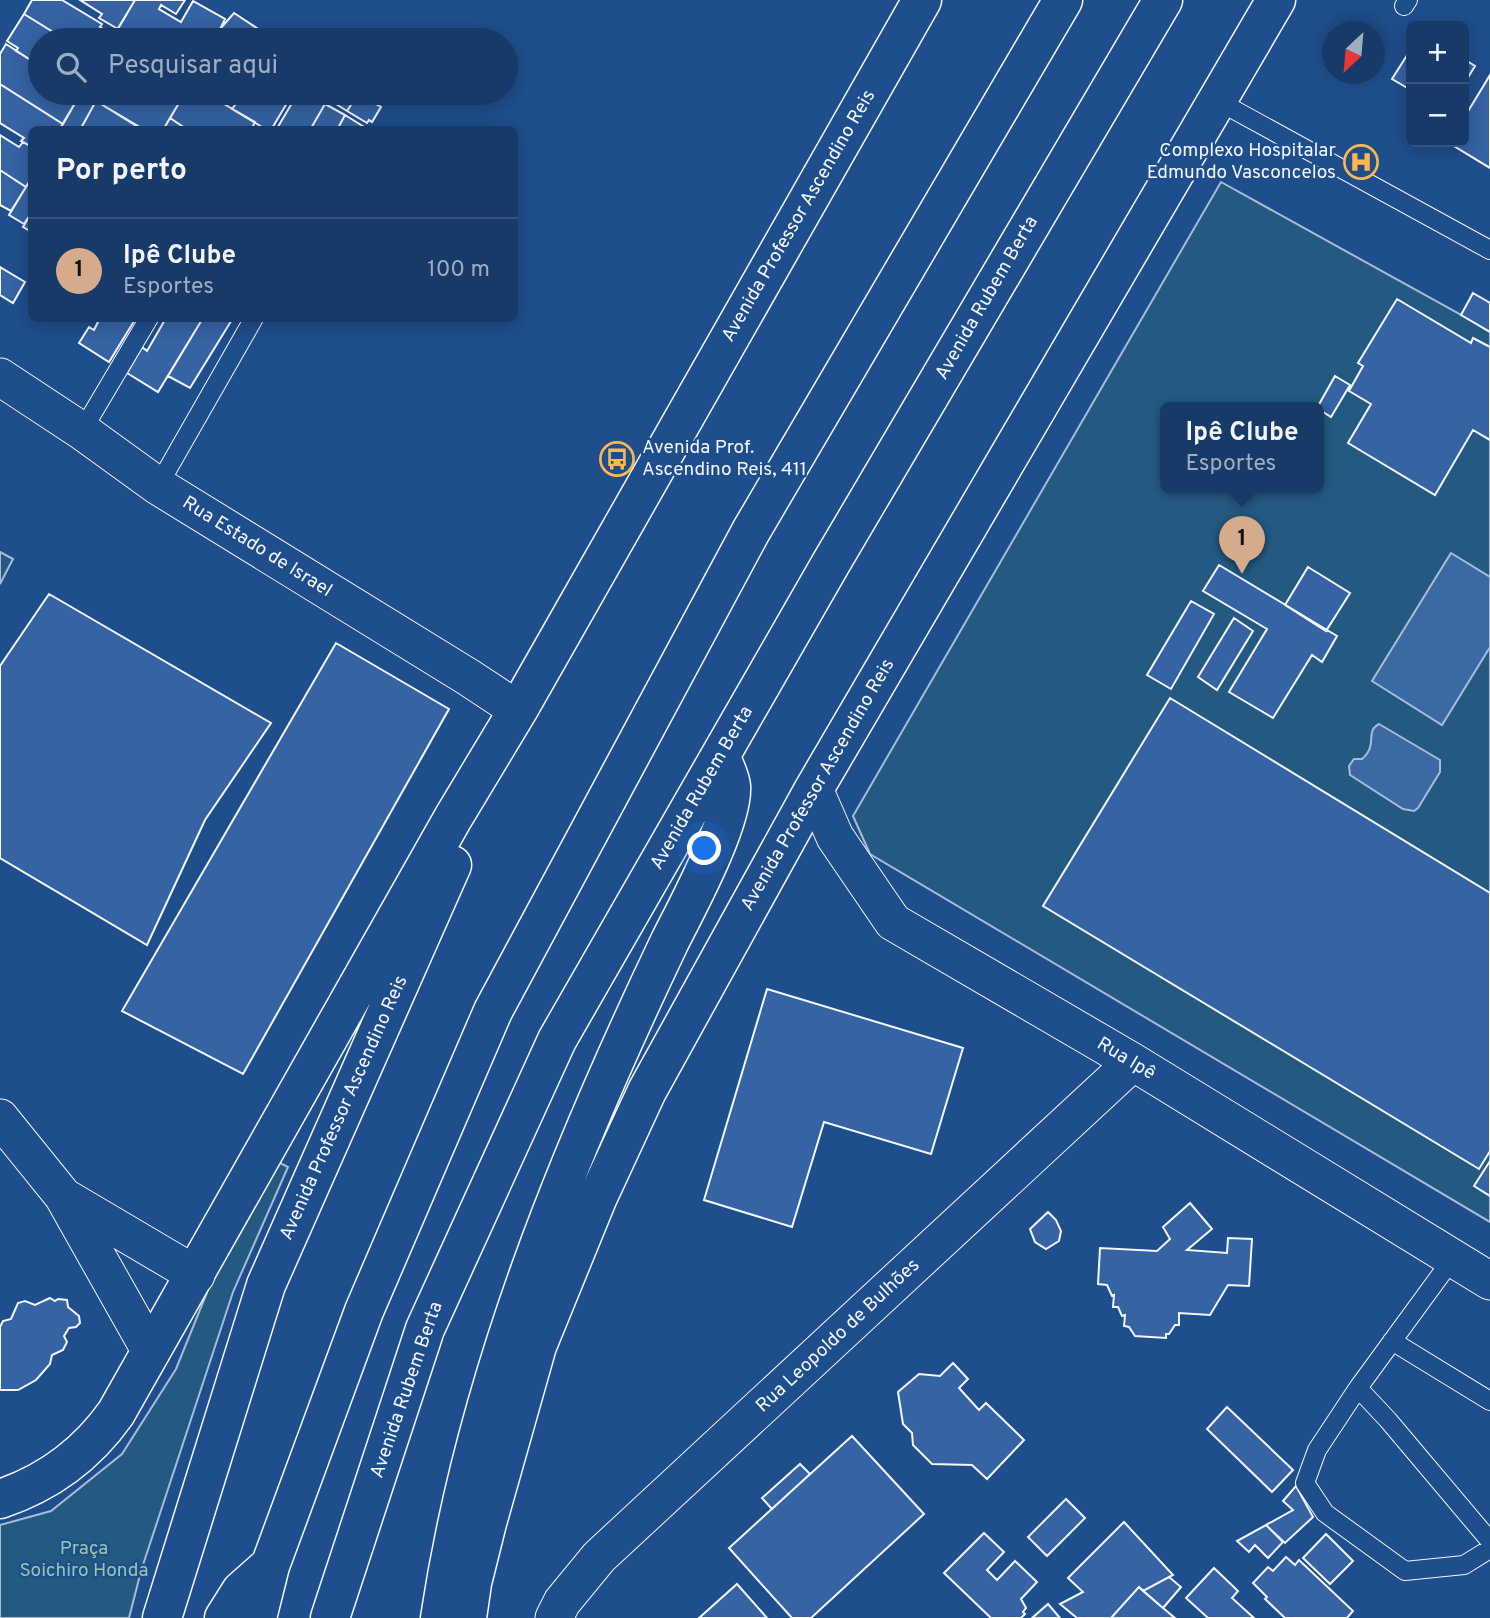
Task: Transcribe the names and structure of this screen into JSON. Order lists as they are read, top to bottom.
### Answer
{
  "streets": {
    "highway": ["Avenida Professor Ascendino Reis", "Avenida Rubem Berta"],
    "street": ["Rua Estado de Israel", "Rua Ipê", "Rua Leopoldo de Bulhões"]
  },
  "crossings": [
    ["Avenida Professor Ascendino Reis", "Rua Estado de Israel"],
    ["Avenida Professor Ascendino Reis", "Rua Ipê"],
    ["Rua Ipê", "Rua Leopoldo de Bulhões"]
  ],
  "parks": ["Praça Soichiro Honda"],
  "places": {
    "hospital": ["Complexo Hospitalar Edmundo Vasconcelos"],
    "bus stop": ["Avenida Prof. Ascendino Reis, 411"]
  },
  "north": "bottom left",
  "page": {
    "map_buttons": ["+", "−"],
    "search": "Pesquisar aqui",
    "heading": "Por perto",
    "list": [
      {
        "mark": "1",
        "name": "Ipê Clube",
        "note": "Esportes",
        "value": "100 m"
      }
    ],
    "popup": ["Ipê Clube", "Esportes"],
    "pins": "1"
  }
}
